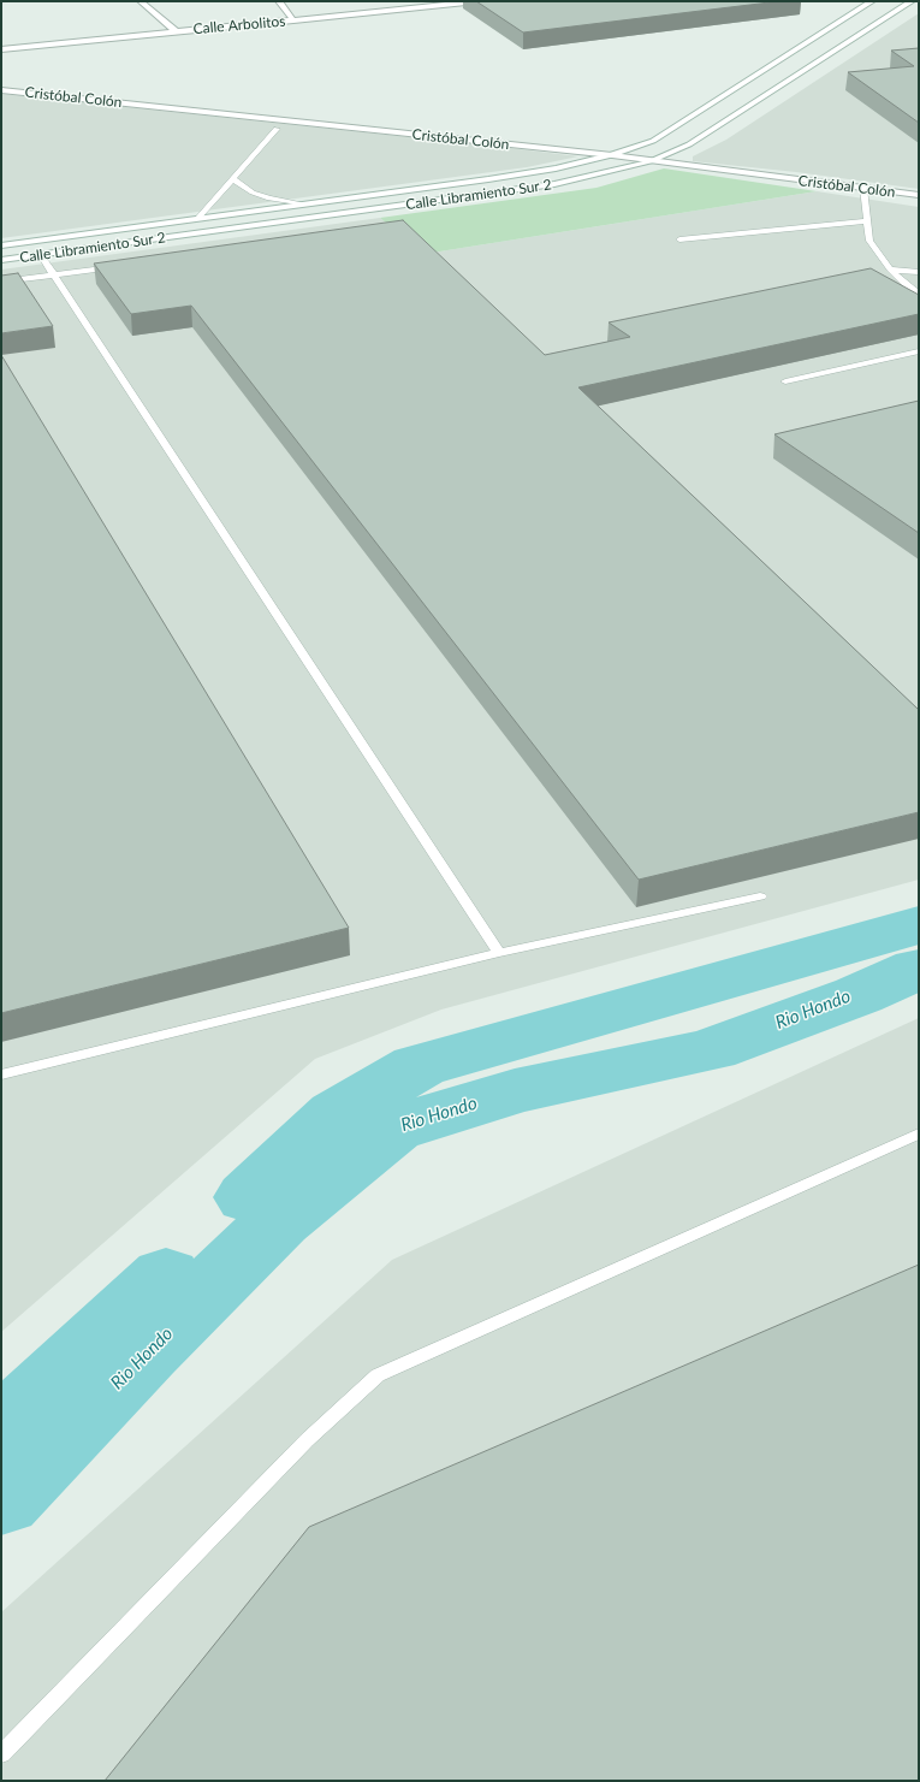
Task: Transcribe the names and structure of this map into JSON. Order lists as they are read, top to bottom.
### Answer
{
  "streets": {
    "main road": ["Calle Arbolitos", "Cristóbal Colón", "Calle Libramiento Sur 2"]
  },
  "crossings": [
    ["Cristóbal Colón", "Calle Libramiento Sur 2"]
  ],
  "water": ["Rio Hondo"]
}
